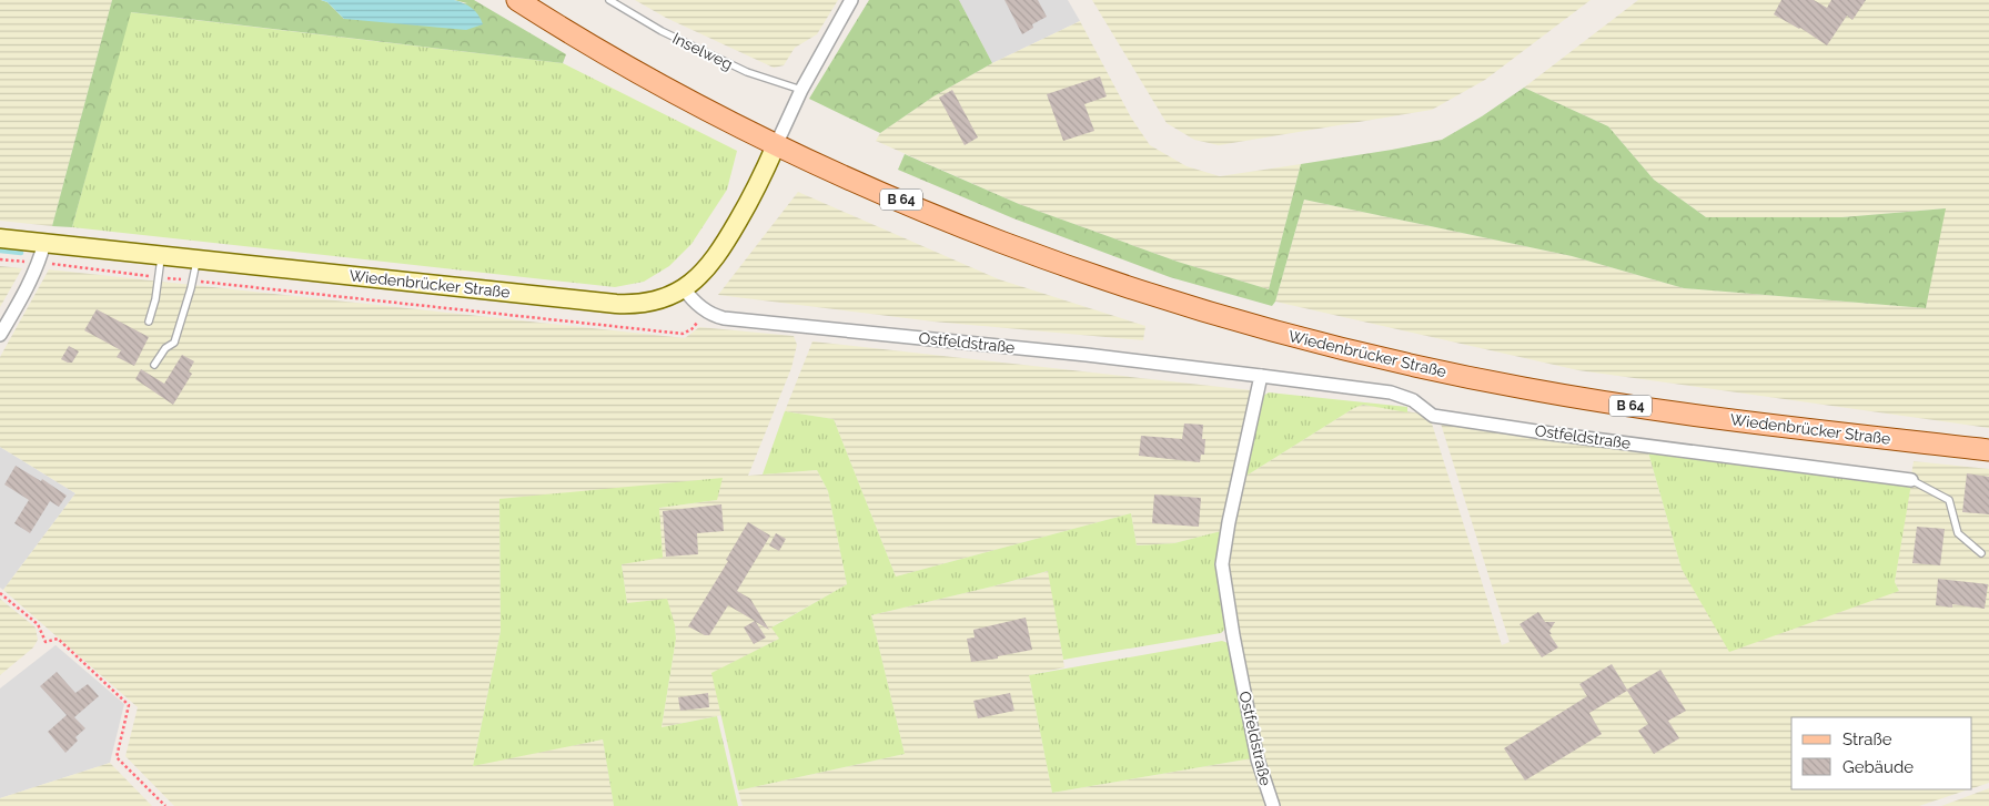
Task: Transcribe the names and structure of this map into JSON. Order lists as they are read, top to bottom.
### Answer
{
  "streets": {
    "main road": ["B 64", "Wiedenbrücker Straße"],
    "street": ["Ostfeldstraße"],
    "lane": ["Inselweg"]
  },
  "crossings": [
    ["Wiedenbrücker Straße", "Ostfeldstraße"]
  ],
  "legend": ["Straße", "Gebäude"]
}
